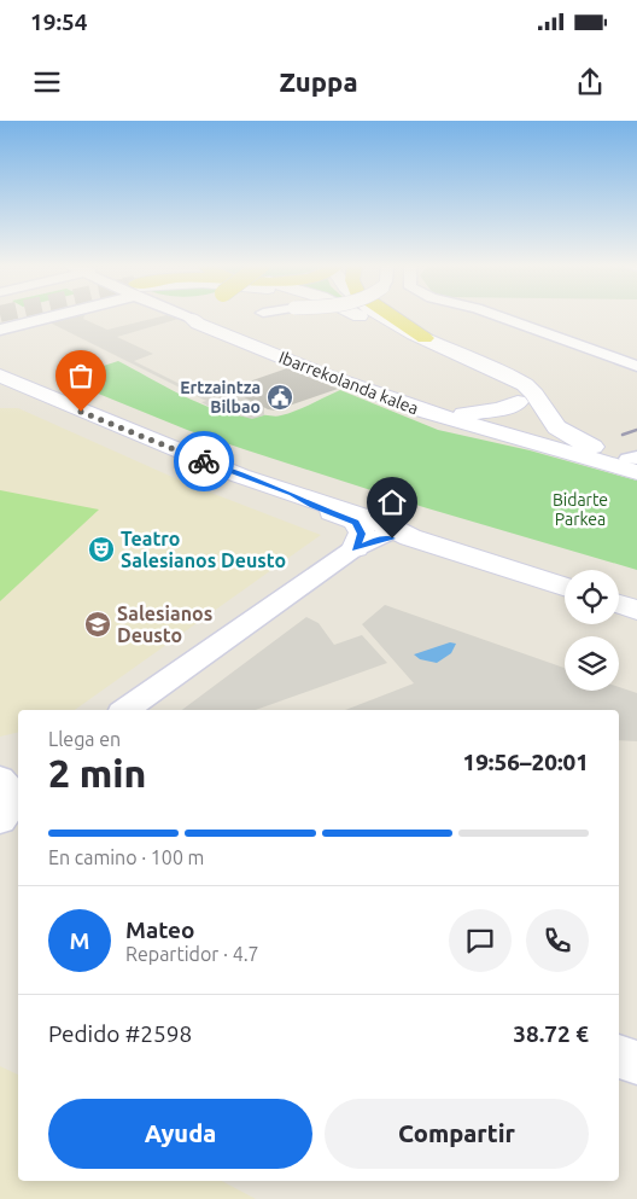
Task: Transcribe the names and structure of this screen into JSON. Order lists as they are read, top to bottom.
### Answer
{
  "streets": {
    "main road": ["Ibarrekolanda kalea"]
  },
  "parks": ["Bidarte Parkea"],
  "places": {
    "public building": ["Ertzaintza Bilbao"],
    "theatre": ["Teatro Salesianos Deusto"],
    "school or university": ["Salesianos Deusto"]
  },
  "page": {
    "status": "19:54",
    "header": "Zuppa",
    "heading": ["2 min", "Llega en", "19:56–20:01"],
    "panel": [
      "Mateo",
      "Repartidor · 4.7",
      "Pedido #2598",
      "38.72 €"
    ],
    "bar": "En camino · 100 m",
    "round": "M",
    "buttons": ["Ayuda", "Compartir"]
  }
}
